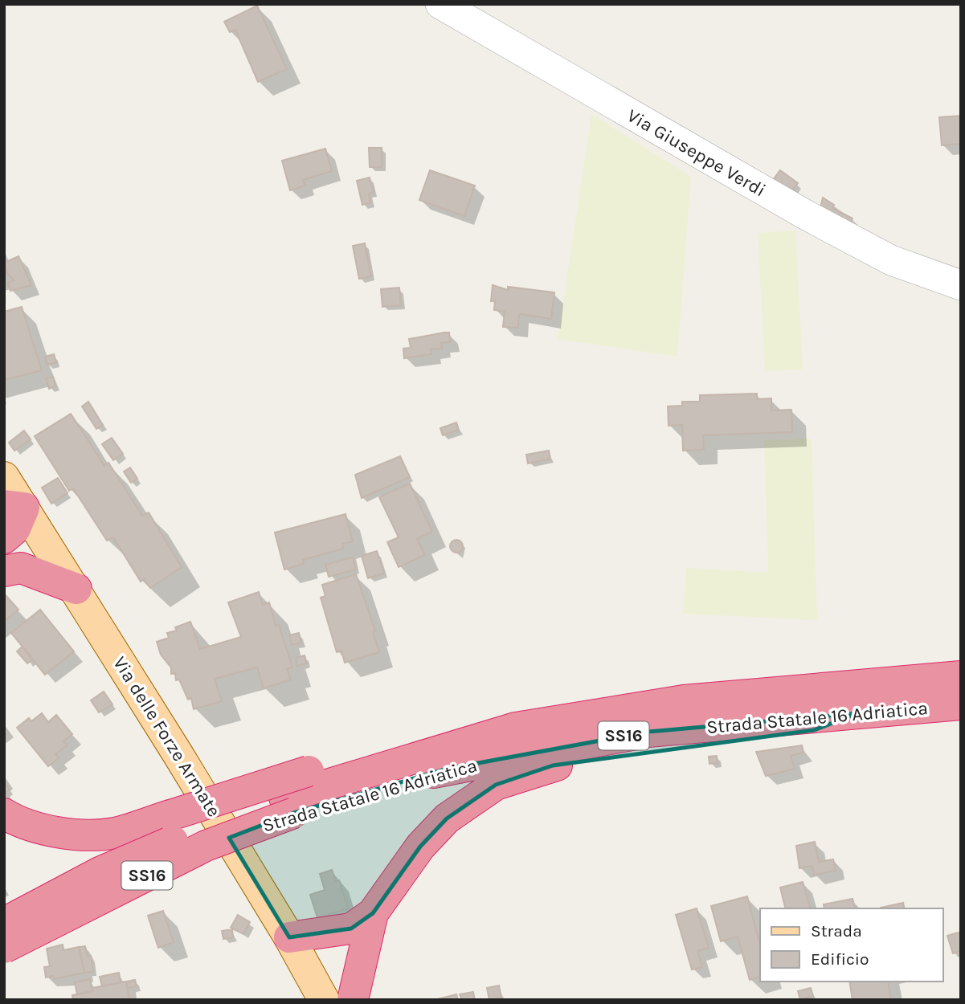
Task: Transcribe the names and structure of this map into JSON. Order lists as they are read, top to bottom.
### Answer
{
  "streets": {
    "highway": ["Strada Statale 16 Adriatica", "SS16"],
    "main road": ["Via delle Forze Armate"],
    "street": ["Via Giuseppe Verdi"]
  },
  "crossings": [
    ["Strada Statale 16 Adriatica", "SS16"],
    ["SS16", "Via delle Forze Armate"]
  ],
  "legend": ["Strada", "Edificio"]
}
